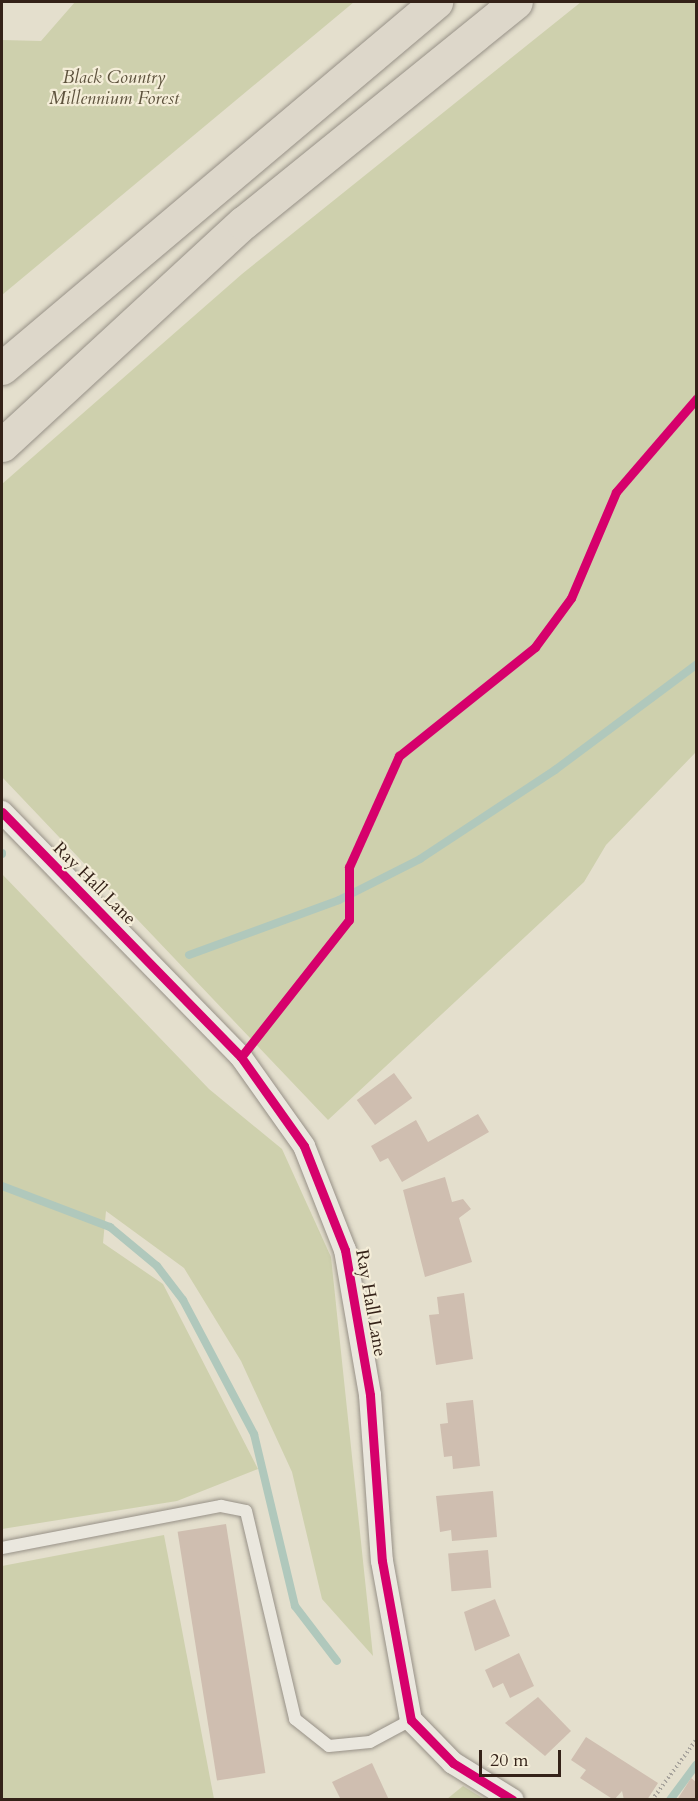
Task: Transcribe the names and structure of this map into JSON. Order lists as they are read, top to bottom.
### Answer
{
  "streets": {
    "street": ["Ray Hall Lane"]
  },
  "parks": ["Black Country Millennium Forest"],
  "scale_bar": "20 m"
}
